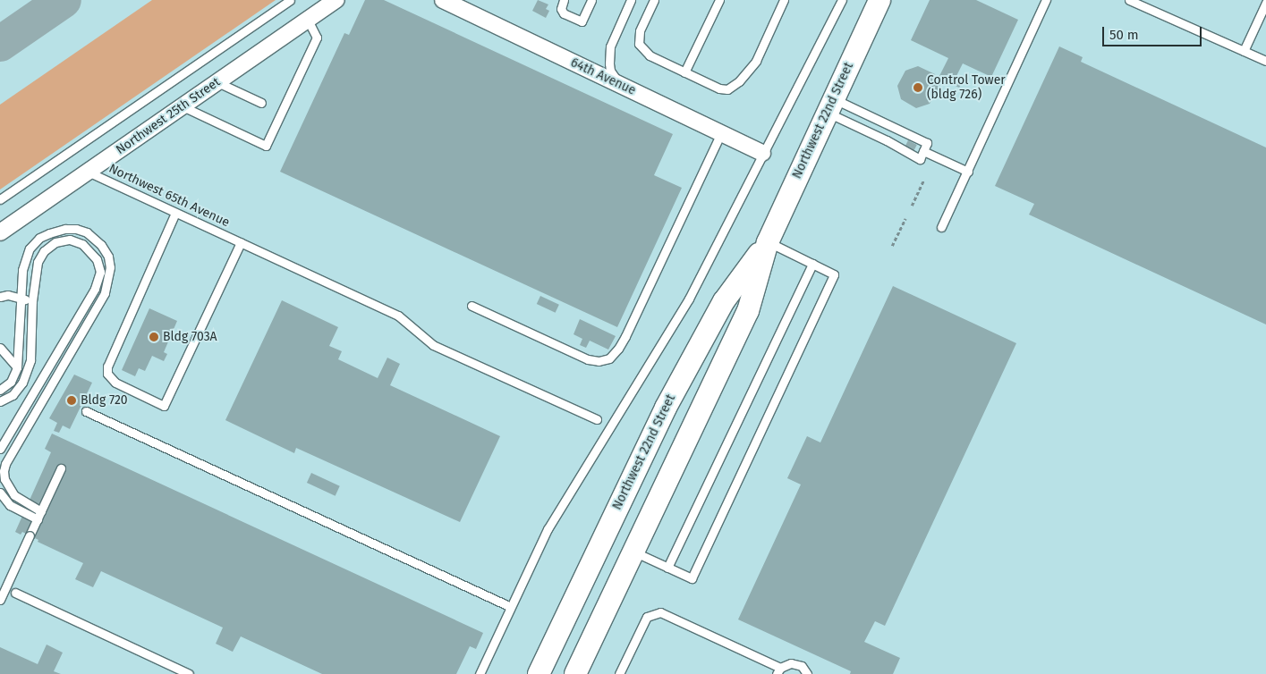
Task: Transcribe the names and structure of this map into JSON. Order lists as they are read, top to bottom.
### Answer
{
  "streets": {
    "street": ["64th Avenue", "Northwest 25th Street", "Northwest 22nd Street"],
    "lane": ["Northwest 65th Avenue"]
  },
  "crossings": [
    ["Northwest 25th Street", "Northwest 65th Avenue"]
  ],
  "places": ["Control Tower (bldg 726)", "Bldg 703A", "Bldg 720"],
  "scale_bar": "50 m"
}
